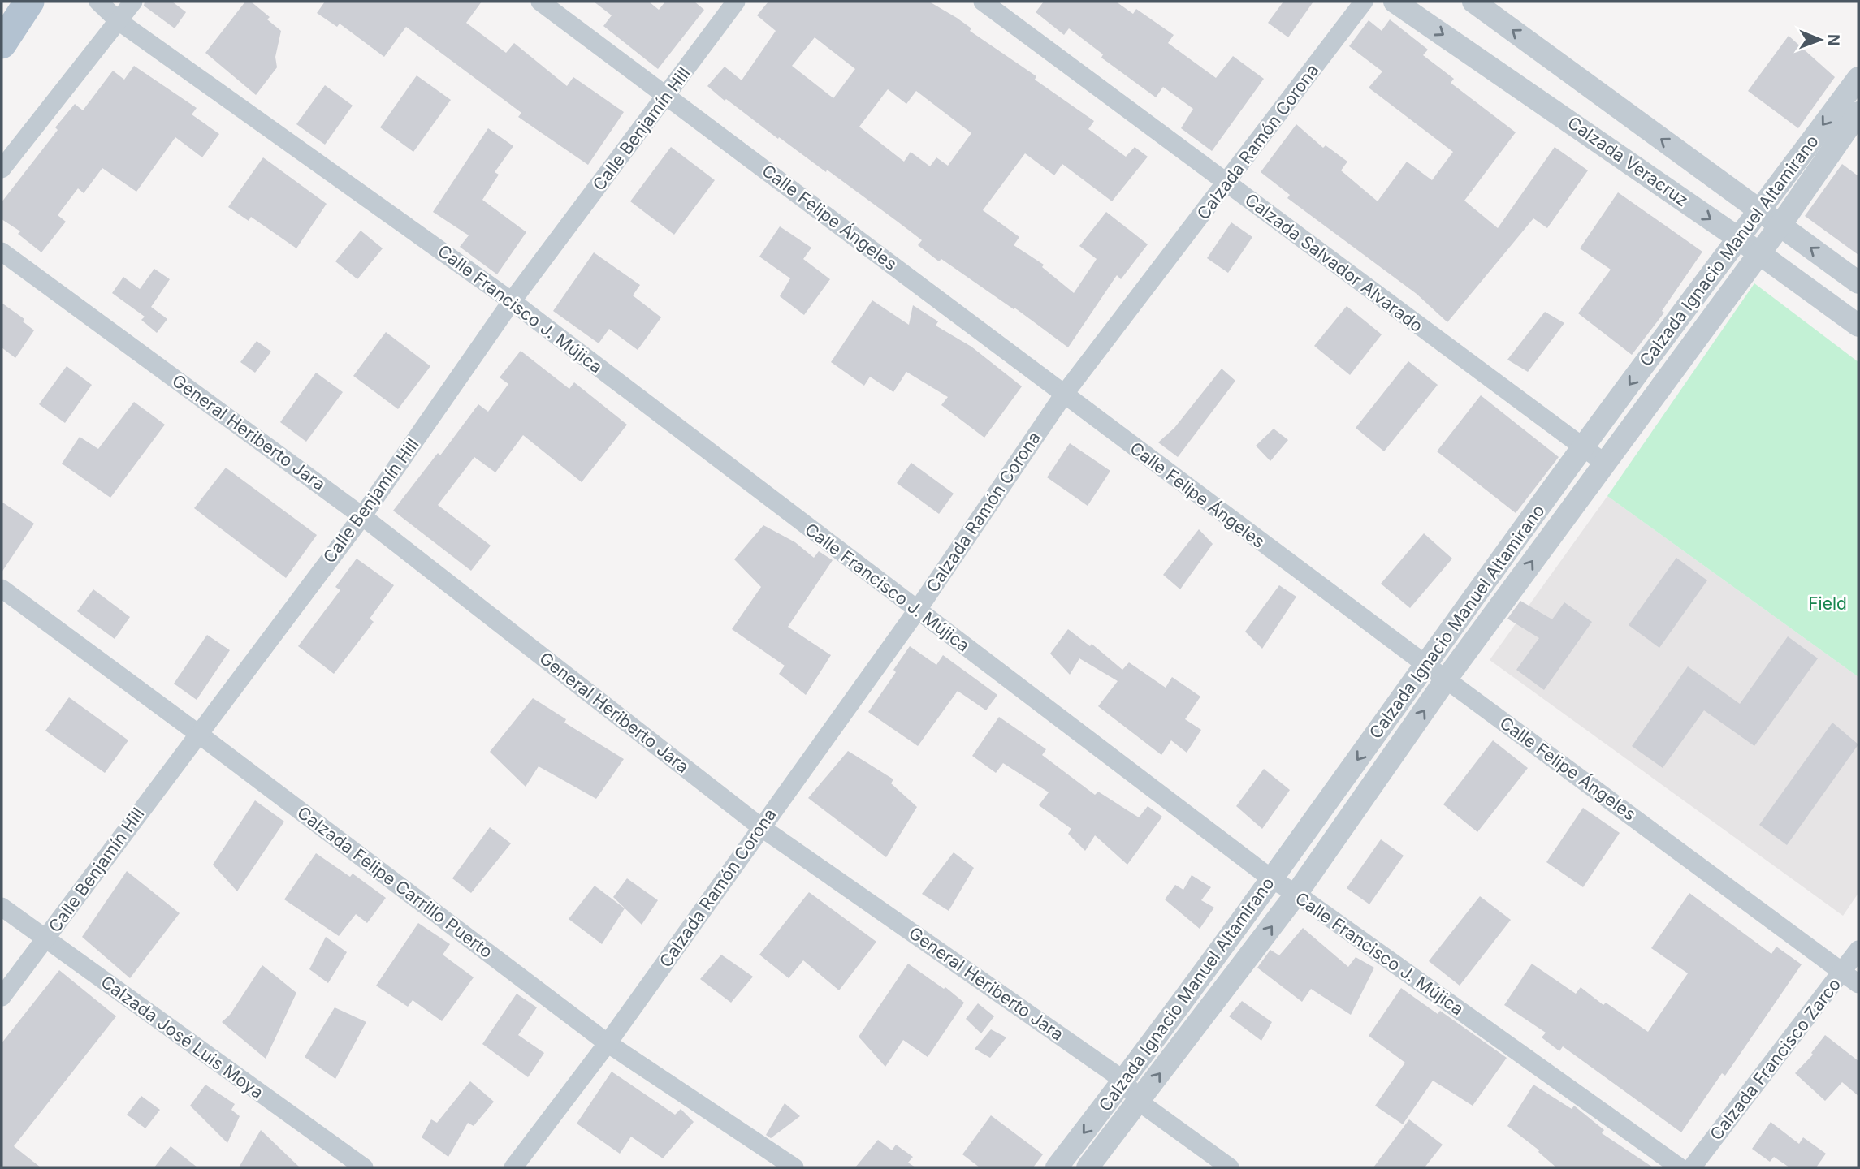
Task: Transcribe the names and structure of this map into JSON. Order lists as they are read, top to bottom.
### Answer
{
  "streets": {
    "street": [
      "Calle Benjamín Hill",
      "Calzada Ramón Corona",
      "Calzada Veracruz",
      "Calle Felipe Ángeles",
      "Calzada Ignacio Manuel Altamirano",
      "Calzada Salvador Alvarado",
      "Calle Francisco J. Mújica",
      "General Heriberto Jara",
      "Calzada Felipe Carrillo Puerto",
      "Calzada José Luis Moya",
      "Calzada Francisco Zarco"
    ]
  },
  "crossings": [
    ["Calle Benjamín Hill", "Calle Felipe Ángeles"],
    ["Calle Benjamín Hill", "Calle Francisco J. Mújica"],
    ["Calle Benjamín Hill", "General Heriberto Jara"],
    ["Calle Benjamín Hill", "Calzada Felipe Carrillo Puerto"],
    ["Calle Benjamín Hill", "Calzada José Luis Moya"],
    ["Calzada Ramón Corona", "Calle Felipe Ángeles"],
    ["Calzada Ramón Corona", "Calzada Salvador Alvarado"],
    ["Calzada Ramón Corona", "Calle Francisco J. Mújica"],
    ["Calzada Ramón Corona", "General Heriberto Jara"],
    ["Calzada Ramón Corona", "Calzada Felipe Carrillo Puerto"],
    ["Calzada Veracruz", "Calzada Ignacio Manuel Altamirano"],
    ["Calle Felipe Ángeles", "Calzada Ignacio Manuel Altamirano"],
    ["Calle Felipe Ángeles", "Calzada Francisco Zarco"],
    ["Calzada Ignacio Manuel Altamirano", "Calzada Salvador Alvarado"],
    ["Calzada Ignacio Manuel Altamirano", "Calle Francisco J. Mújica"],
    ["Calzada Ignacio Manuel Altamirano", "General Heriberto Jara"]
  ],
  "parks": ["Field"],
  "north": "right"
}
